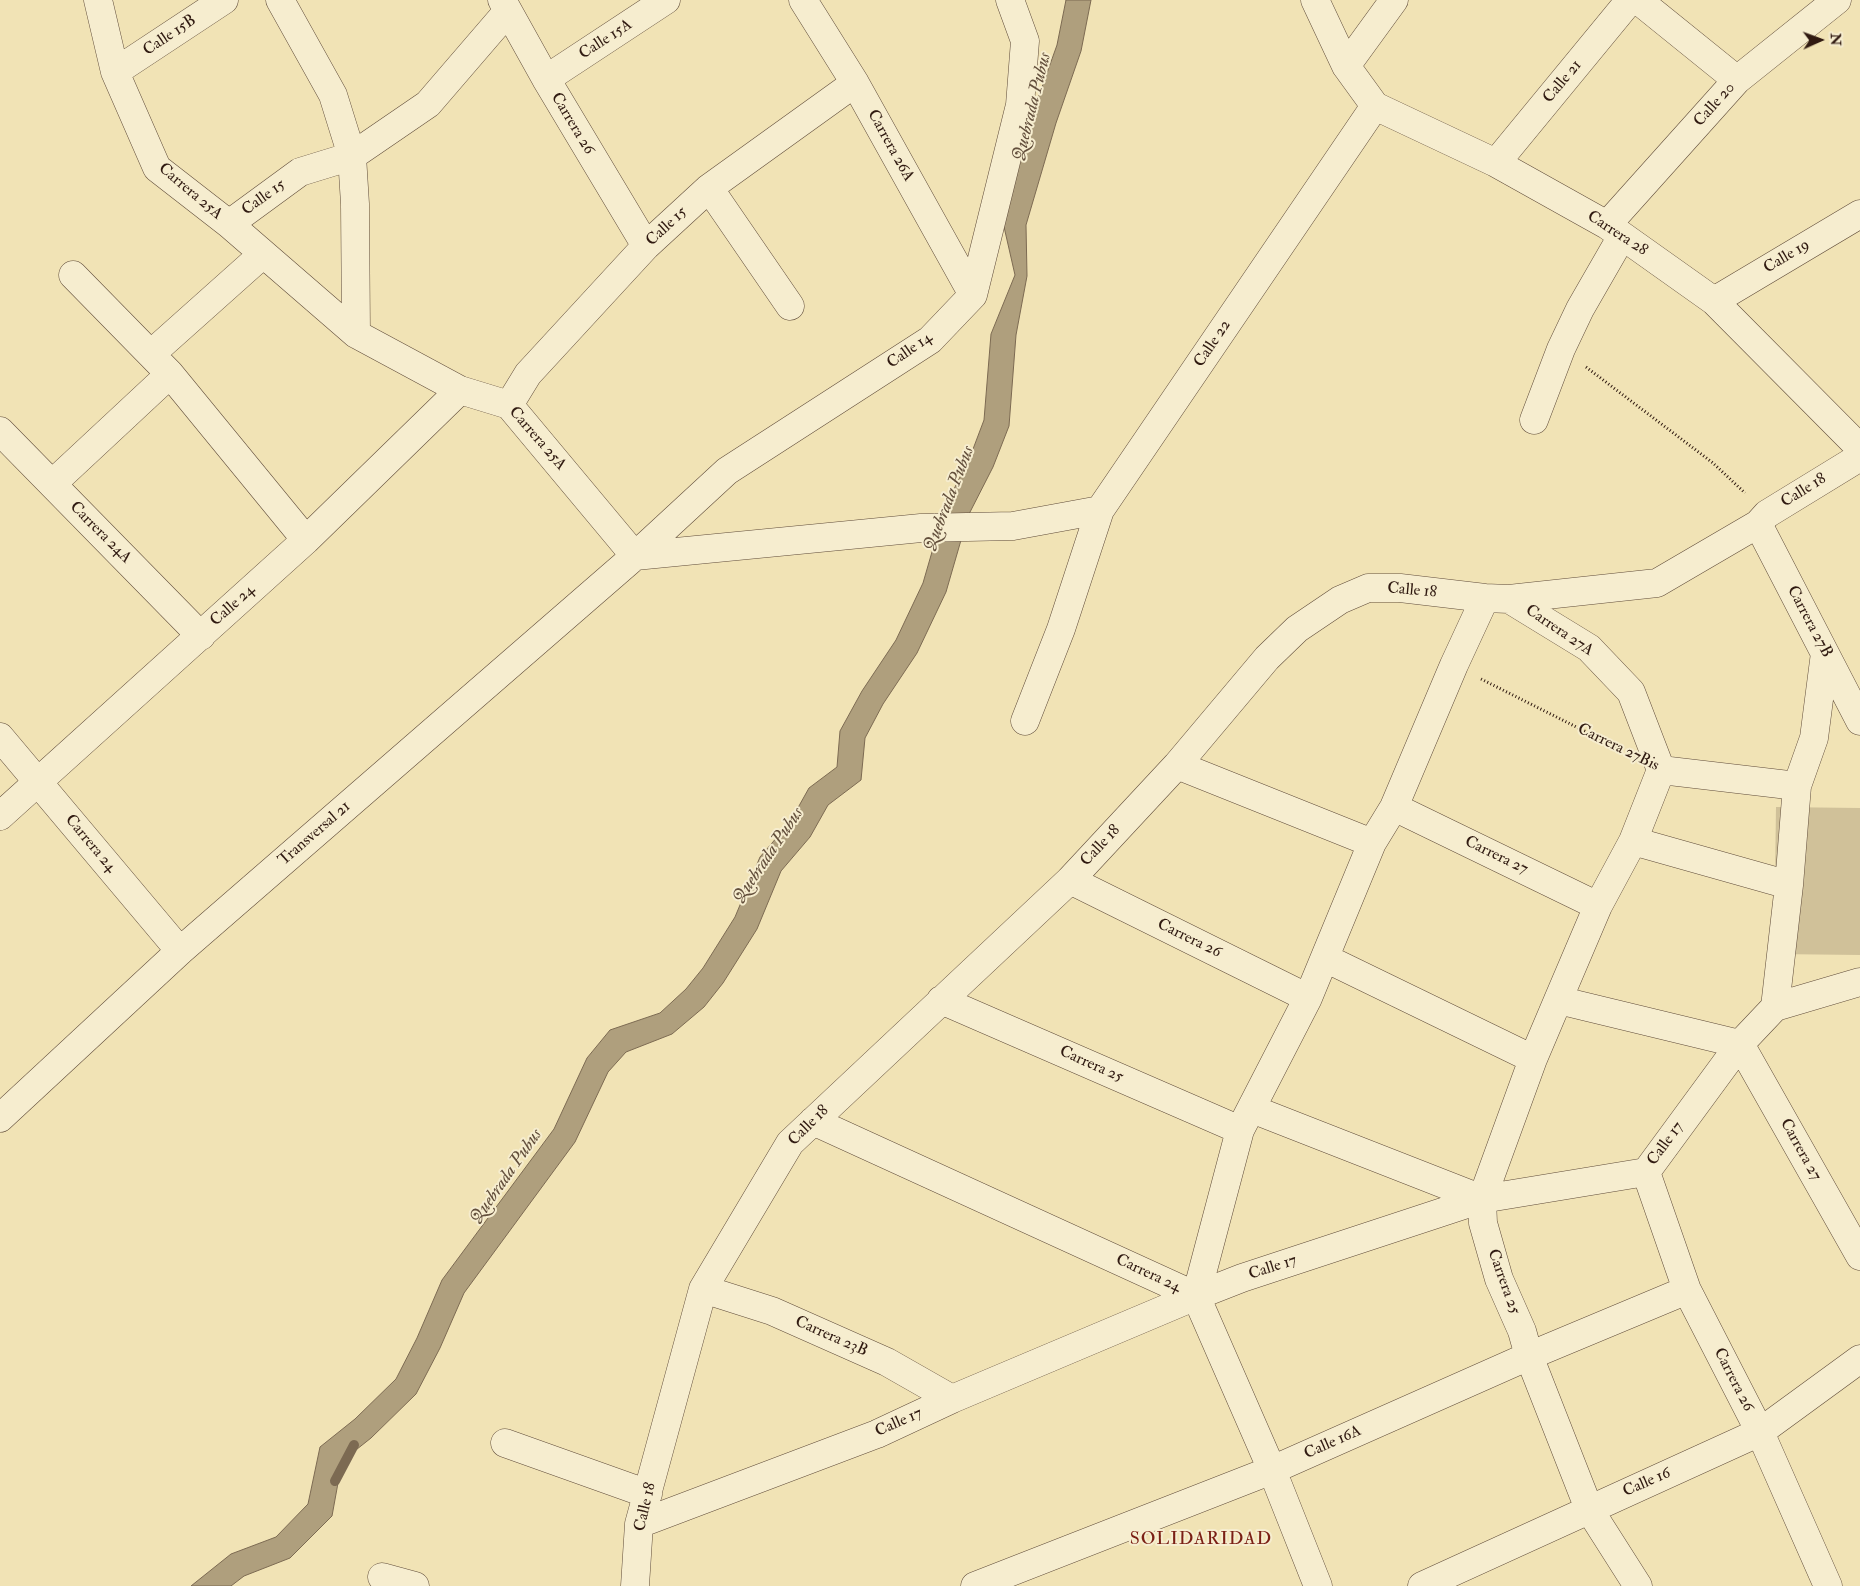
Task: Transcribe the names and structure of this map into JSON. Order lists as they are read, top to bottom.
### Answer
{
  "streets": {
    "street": [
      "Calle 15B",
      "Calle 15A",
      "Calle 21",
      "Calle 20",
      "Carrera 26",
      "Carrera 26A",
      "Carrera 25A",
      "Calle 15",
      "Carrera 28",
      "Calle 19",
      "Calle 22",
      "Calle 14",
      "Calle 18",
      "Carrera 24A",
      "Calle 24",
      "Carrera 27B",
      "Carrera 27A",
      "Carrera 27Bis",
      "Transversal 21",
      "Carrera 24",
      "Carrera 27",
      "Carrera 25",
      "Calle 17",
      "Carrera 23B",
      "Calle 16A",
      "Calle 16"
    ]
  },
  "crossings": [
    ["Calle 15B", "Carrera 25A"],
    ["Calle 15A", "Carrera 26"],
    ["Calle 21", "Carrera 28"],
    ["Calle 20", "Carrera 28"],
    ["Carrera 26", "Calle 15"],
    ["Carrera 26", "Calle 18"],
    ["Carrera 26", "Calle 17"],
    ["Carrera 26", "Calle 16A"],
    ["Carrera 26", "Calle 16"],
    ["Carrera 26A", "Calle 15"],
    ["Carrera 26A", "Calle 14"],
    ["Carrera 25A", "Calle 15"],
    ["Carrera 25A", "Calle 14"],
    ["Carrera 25A", "Calle 24"],
    ["Carrera 25A", "Transversal 21"],
    ["Carrera 28", "Calle 19"],
    ["Carrera 28", "Calle 22"],
    ["Calle 14", "Transversal 21"],
    ["Calle 18", "Carrera 27B"],
    ["Calle 18", "Carrera 27A"],
    ["Calle 18", "Carrera 24"],
    ["Calle 18", "Carrera 25"],
    ["Calle 18", "Calle 17"],
    ["Calle 18", "Carrera 23B"],
    ["Carrera 24A", "Calle 24"],
    ["Calle 24", "Carrera 24"],
    ["Carrera 27A", "Carrera 27Bis"],
    ["Transversal 21", "Carrera 24"],
    ["Carrera 24", "Calle 17"],
    ["Carrera 24", "Calle 16A"],
    ["Carrera 27", "Calle 17"],
    ["Carrera 25", "Calle 17"],
    ["Carrera 25", "Calle 16A"],
    ["Carrera 25", "Calle 16"],
    ["Calle 17", "Carrera 23B"]
  ],
  "districts": ["SOLIDARIDAD"],
  "water": ["Quebrada Pubus"],
  "north": "right"
}
